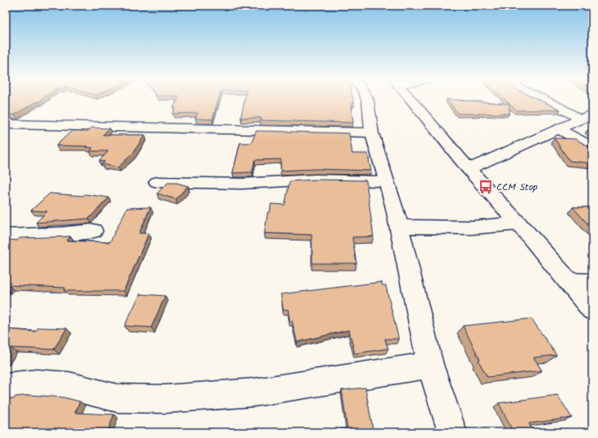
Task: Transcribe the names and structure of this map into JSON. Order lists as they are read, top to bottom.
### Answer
{
  "places": {
    "bus stop": ["CCM Stop"]
  }
}
